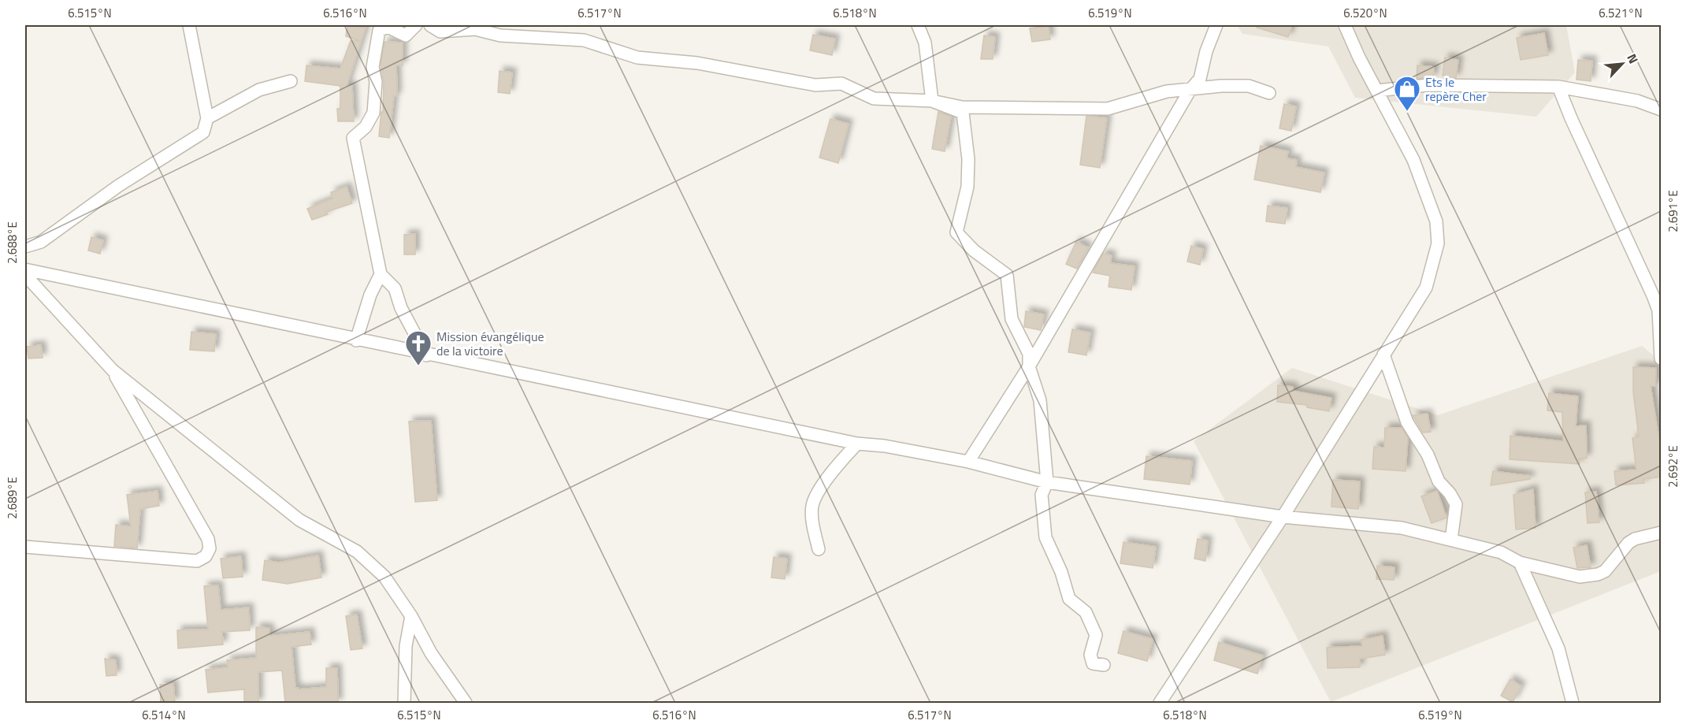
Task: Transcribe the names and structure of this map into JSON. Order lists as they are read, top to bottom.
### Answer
{
  "places": {
    "shop": ["Ets le repère Cher"],
    "church": ["Mission évangélique de la victoire"]
  },
  "north": "top right",
  "coordinates": [
    "6.515°N",
    "6.516°N",
    "6.517°N",
    "6.518°N",
    "6.519°N",
    "6.520°N",
    "6.521°N",
    "2.691°E",
    "2.688°E",
    "2.692°E",
    "2.689°E",
    "6.514°N"
  ]
}
